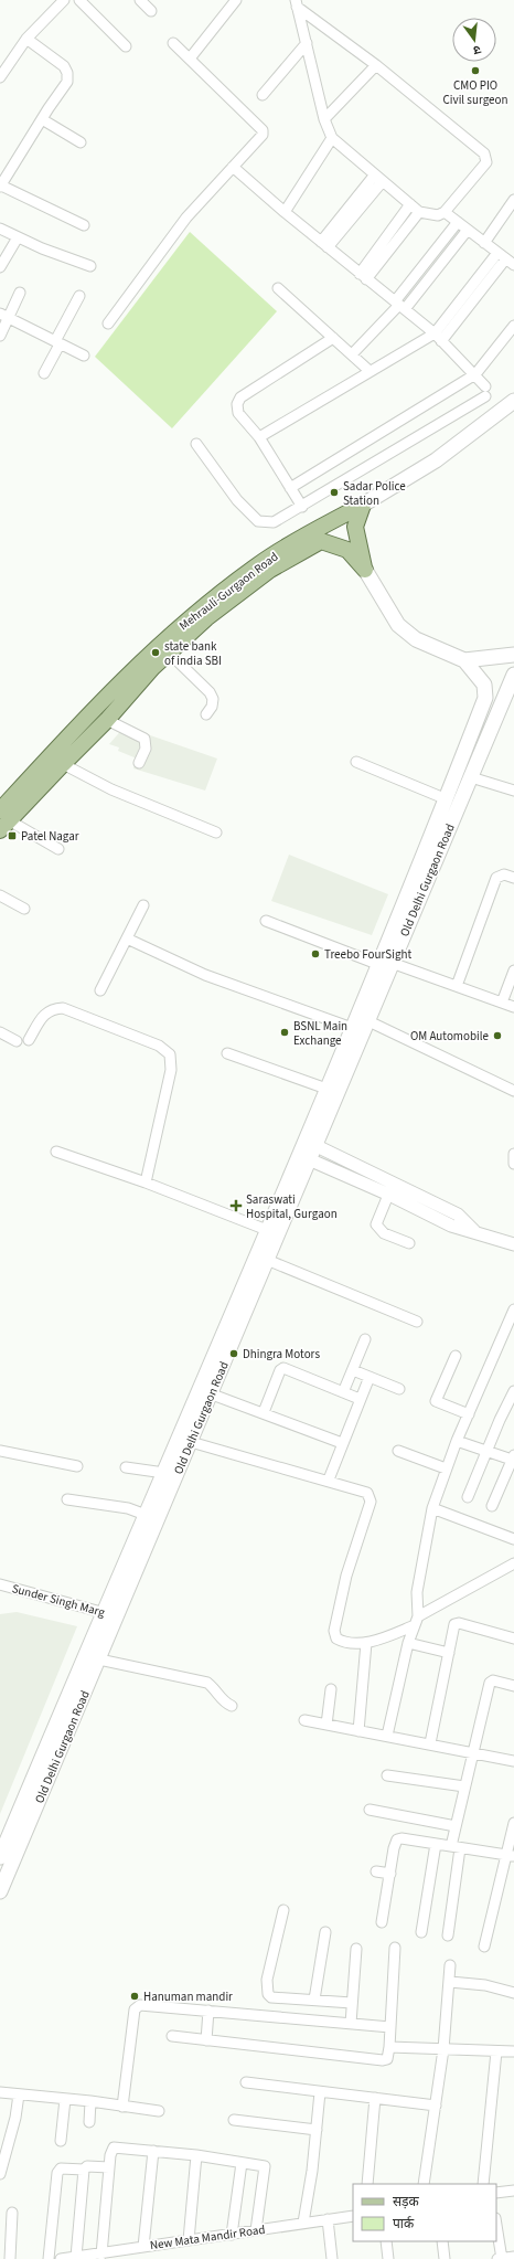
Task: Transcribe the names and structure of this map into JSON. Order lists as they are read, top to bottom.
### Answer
{
  "streets": {
    "main road": ["Mehrauli-Gurgaon Road", "Old Delhi Gurgaon Road"],
    "street": ["Sunder Singh Marg", "New Mata Mandir Road"]
  },
  "crossings": [
    ["Old Delhi Gurgaon Road", "Sunder Singh Marg"]
  ],
  "places": {
    "other": [
      "CMO PIO Civil surgeon",
      "Sadar Police Station",
      "state bank of india SBI",
      "Treebo FourSight",
      "BSNL Main Exchange",
      "OM Automobile",
      "Dhingra Motors",
      "Hanuman mandir"
    ],
    "transit": ["Patel Nagar"],
    "health": ["Saraswati Hospital, Gurgaon"]
  },
  "legend": ["सड़क", "पार्क"],
  "north": "bottom"
}
